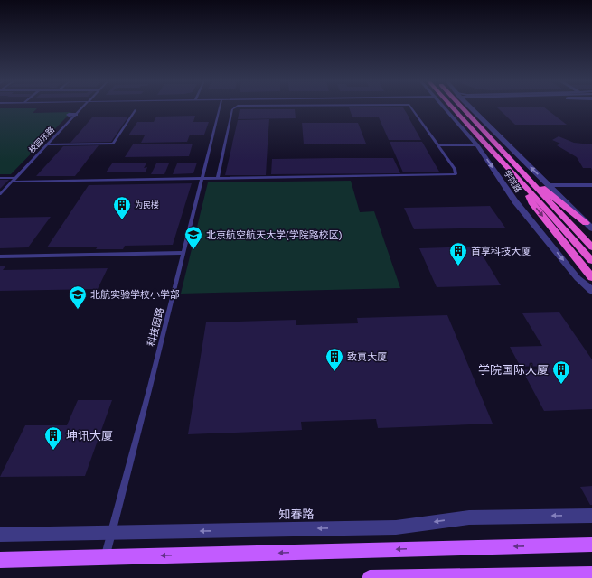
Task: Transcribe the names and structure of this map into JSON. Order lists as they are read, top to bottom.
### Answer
{
  "streets": {
    "highway": ["学院路"],
    "street": ["知春路"],
    "lane": ["校园东路", "科技园路"]
  },
  "crossings": [
    ["科技园路", "知春路"]
  ],
  "one_way": ["知春路"],
  "places": {
    "building": [
      "为民楼",
      "首享科技大厦",
      "致真大厦",
      "学院国际大厦",
      "坤讯大厦"
    ],
    "school or university": ["北京航空航天大学(学院路校区)", "北航实验学校小学部"]
  }
}
